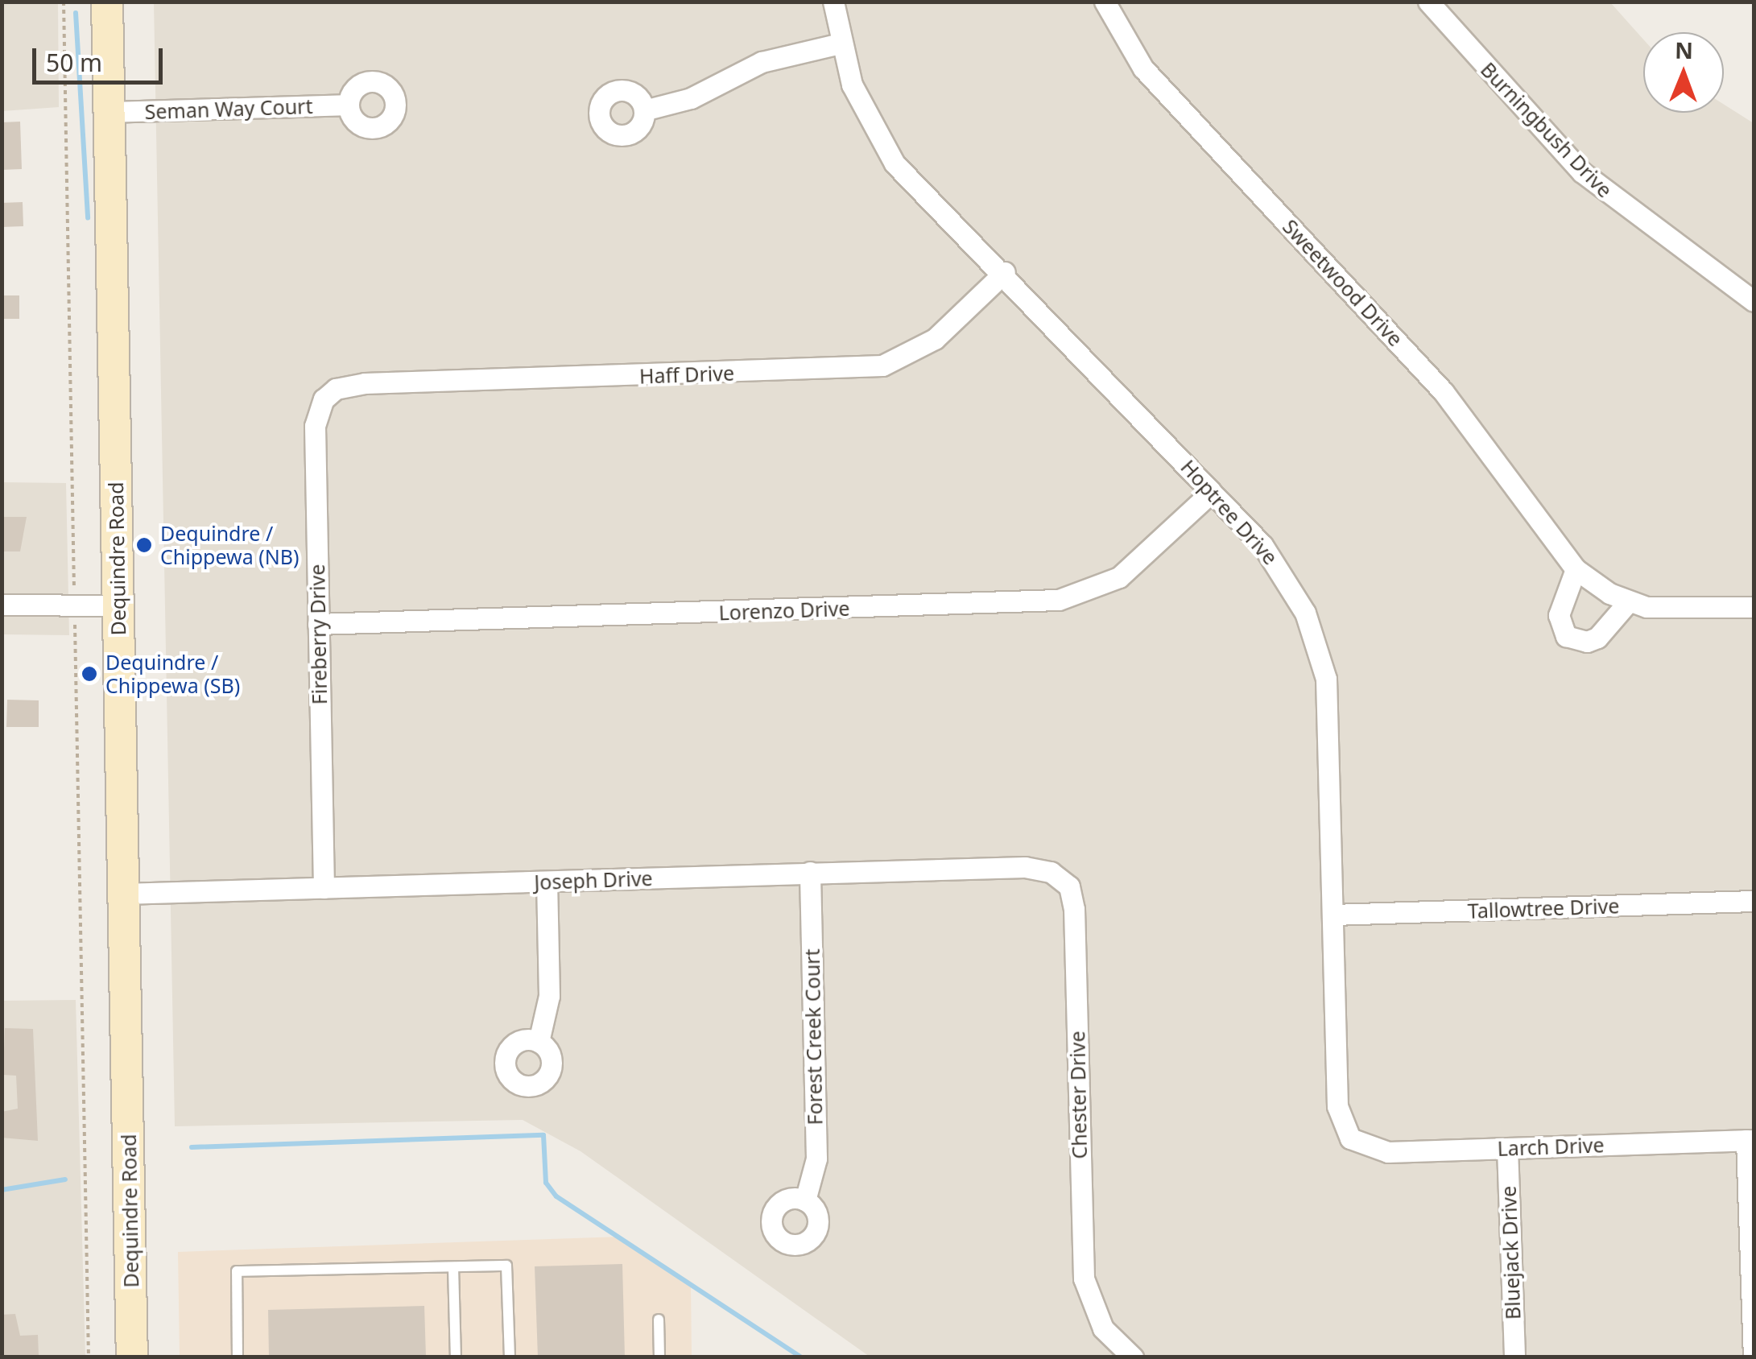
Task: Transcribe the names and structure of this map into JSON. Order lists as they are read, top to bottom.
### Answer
{
  "streets": {
    "main road": ["Dequindre Road"],
    "street": [
      "Seman Way Court",
      "Burningbush Drive",
      "Sweetwood Drive",
      "Haff Drive",
      "Hoptree Drive",
      "Lorenzo Drive",
      "Fireberry Drive",
      "Joseph Drive",
      "Tallowtree Drive",
      "Forest Creek Court",
      "Chester Drive",
      "Larch Drive",
      "Bluejack Drive"
    ]
  },
  "crossings": [
    ["Seman Way Court", "Dequindre Road"],
    ["Haff Drive", "Hoptree Drive"],
    ["Haff Drive", "Fireberry Drive"],
    ["Hoptree Drive", "Lorenzo Drive"],
    ["Hoptree Drive", "Tallowtree Drive"],
    ["Hoptree Drive", "Larch Drive"],
    ["Dequindre Road", "Joseph Drive"],
    ["Lorenzo Drive", "Fireberry Drive"],
    ["Fireberry Drive", "Joseph Drive"],
    ["Joseph Drive", "Forest Creek Court"],
    ["Joseph Drive", "Chester Drive"],
    ["Larch Drive", "Bluejack Drive"]
  ],
  "places": ["Dequindre / Chippewa (NB)", "Dequindre / Chippewa (SB)"],
  "scale_bar": "50 m",
  "north": "top"
}
